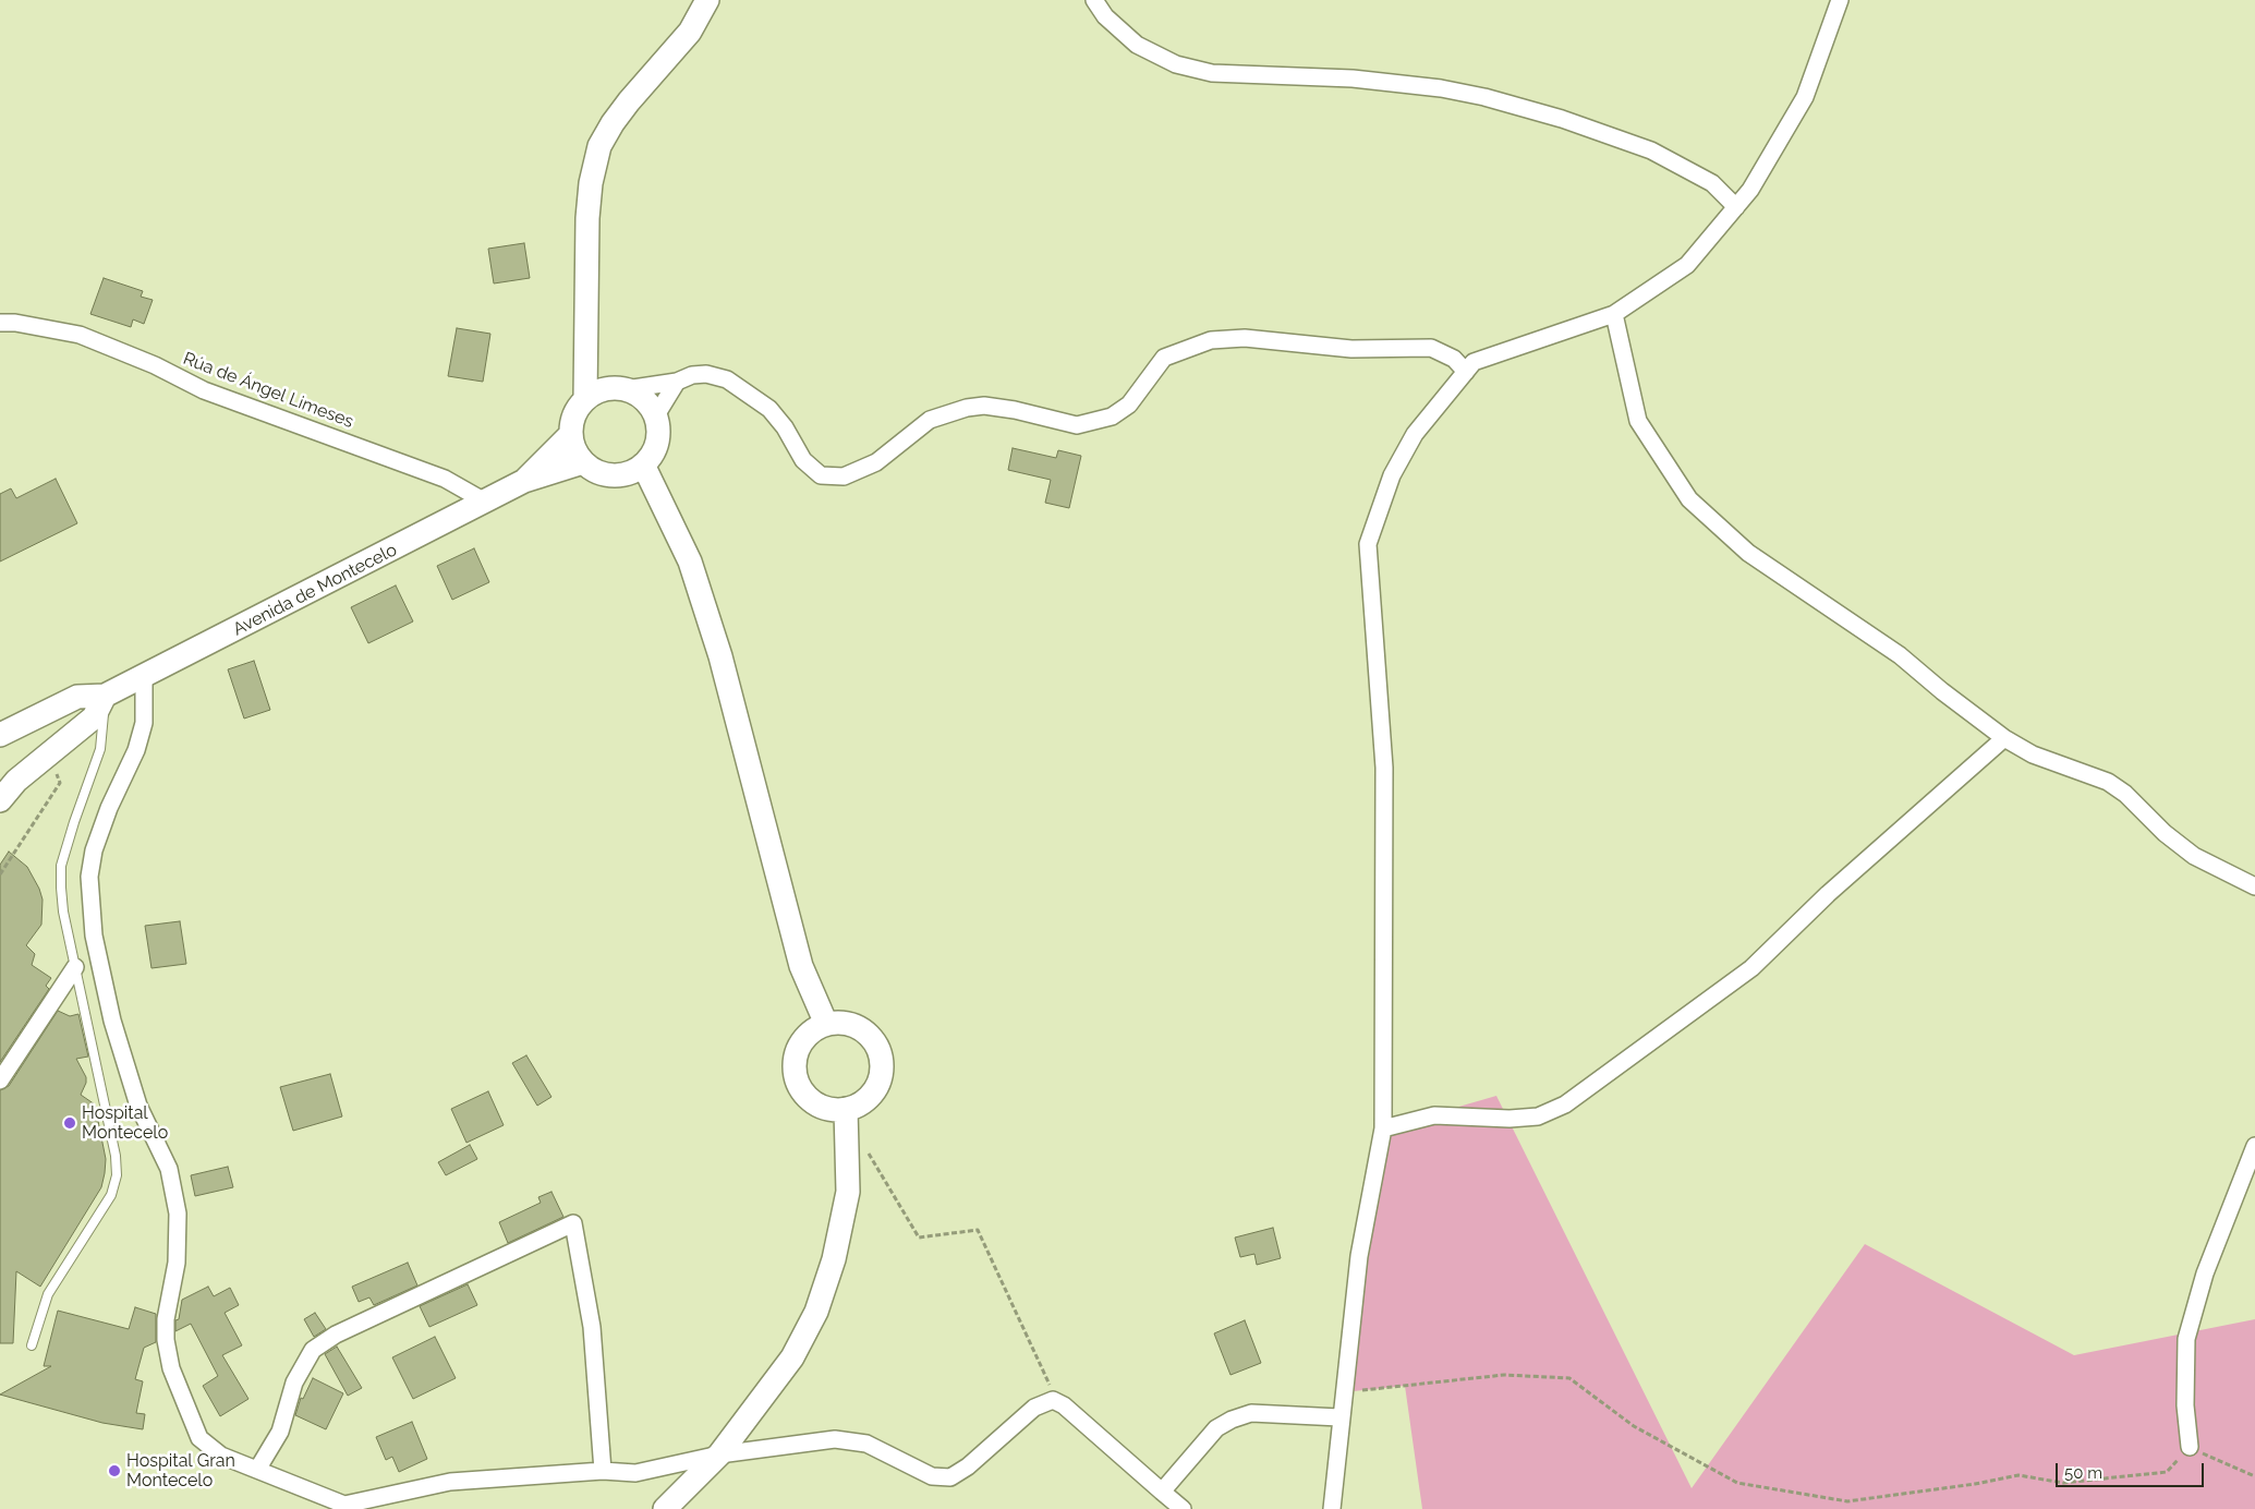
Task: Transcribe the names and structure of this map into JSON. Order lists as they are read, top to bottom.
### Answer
{
  "streets": {
    "street": ["Rúa de Ángel Limeses", "Avenida de Montecelo"]
  },
  "crossings": [
    ["Rúa de Ángel Limeses", "Avenida de Montecelo"]
  ],
  "places": ["Hospital Montecelo", "Hospital Gran Montecelo"],
  "scale_bar": "50 m"
}
